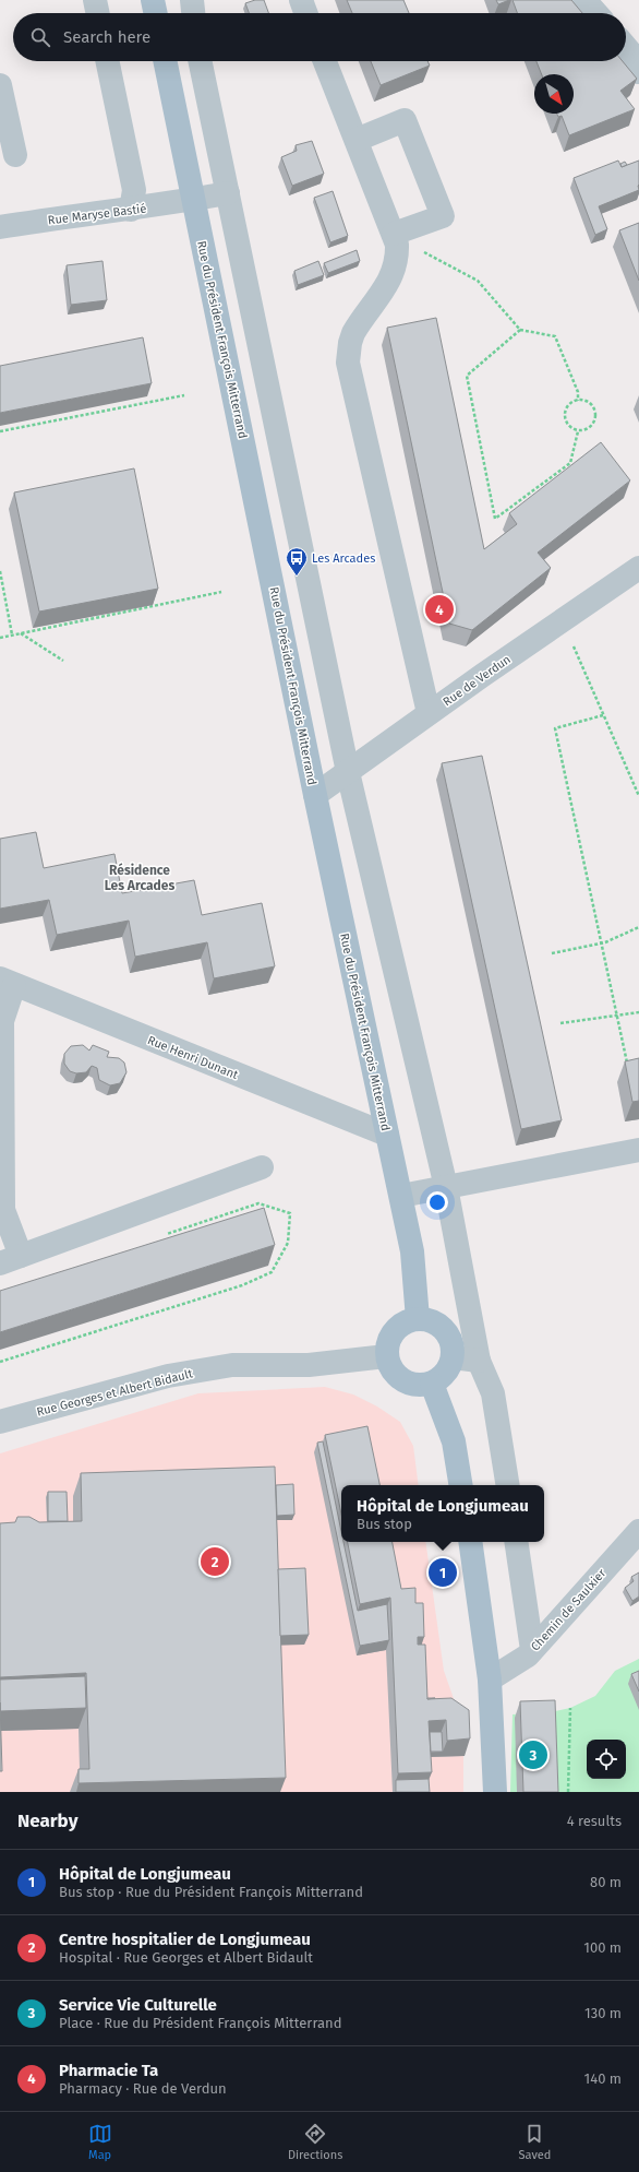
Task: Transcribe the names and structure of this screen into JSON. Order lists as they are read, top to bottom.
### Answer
{
  "streets": {
    "main road": ["Rue du Président François Mitterrand"],
    "street": [
      "Rue Maryse Bastié",
      "Rue de Verdun",
      "Rue Henri Dunant",
      "Rue Georges et Albert Bidault",
      "Chemin de Saulxier"
    ]
  },
  "crossings": [
    ["Rue Maryse Bastié", "Rue du Président François Mitterrand"],
    ["Rue du Président François Mitterrand", "Rue de Verdun"],
    ["Rue du Président François Mitterrand", "Rue Henri Dunant"],
    ["Rue du Président François Mitterrand", "Rue Georges et Albert Bidault"]
  ],
  "districts": ["Résidence Les Arcades"],
  "places": {
    "bus stop": ["Les Arcades"]
  },
  "north": "bottom right",
  "page": {
    "search": "Search here",
    "pins": [
      "4",
      "2",
      "1",
      "3"
    ],
    "popup": ["Hôpital de Longjumeau", "Bus stop"],
    "heading": ["Nearby", "4 results"],
    "list": [
      {
        "mark": "1",
        "name": "Hôpital de Longjumeau",
        "note": "Bus stop · Rue du Président François Mitterrand",
        "value": "80 m"
      },
      {
        "mark": "2",
        "name": "Centre hospitalier de Longjumeau",
        "note": "Hospital · Rue Georges et Albert Bidault",
        "value": "100 m"
      },
      {
        "mark": "3",
        "name": "Service Vie Culturelle",
        "note": "Place · Rue du Président François Mitterrand",
        "value": "130 m"
      },
      {
        "mark": "4",
        "name": "Pharmacie Ta",
        "note": "Pharmacy · Rue de Verdun",
        "value": "140 m"
      }
    ],
    "nav": ["Map", "Directions", "Saved"]
  }
}
